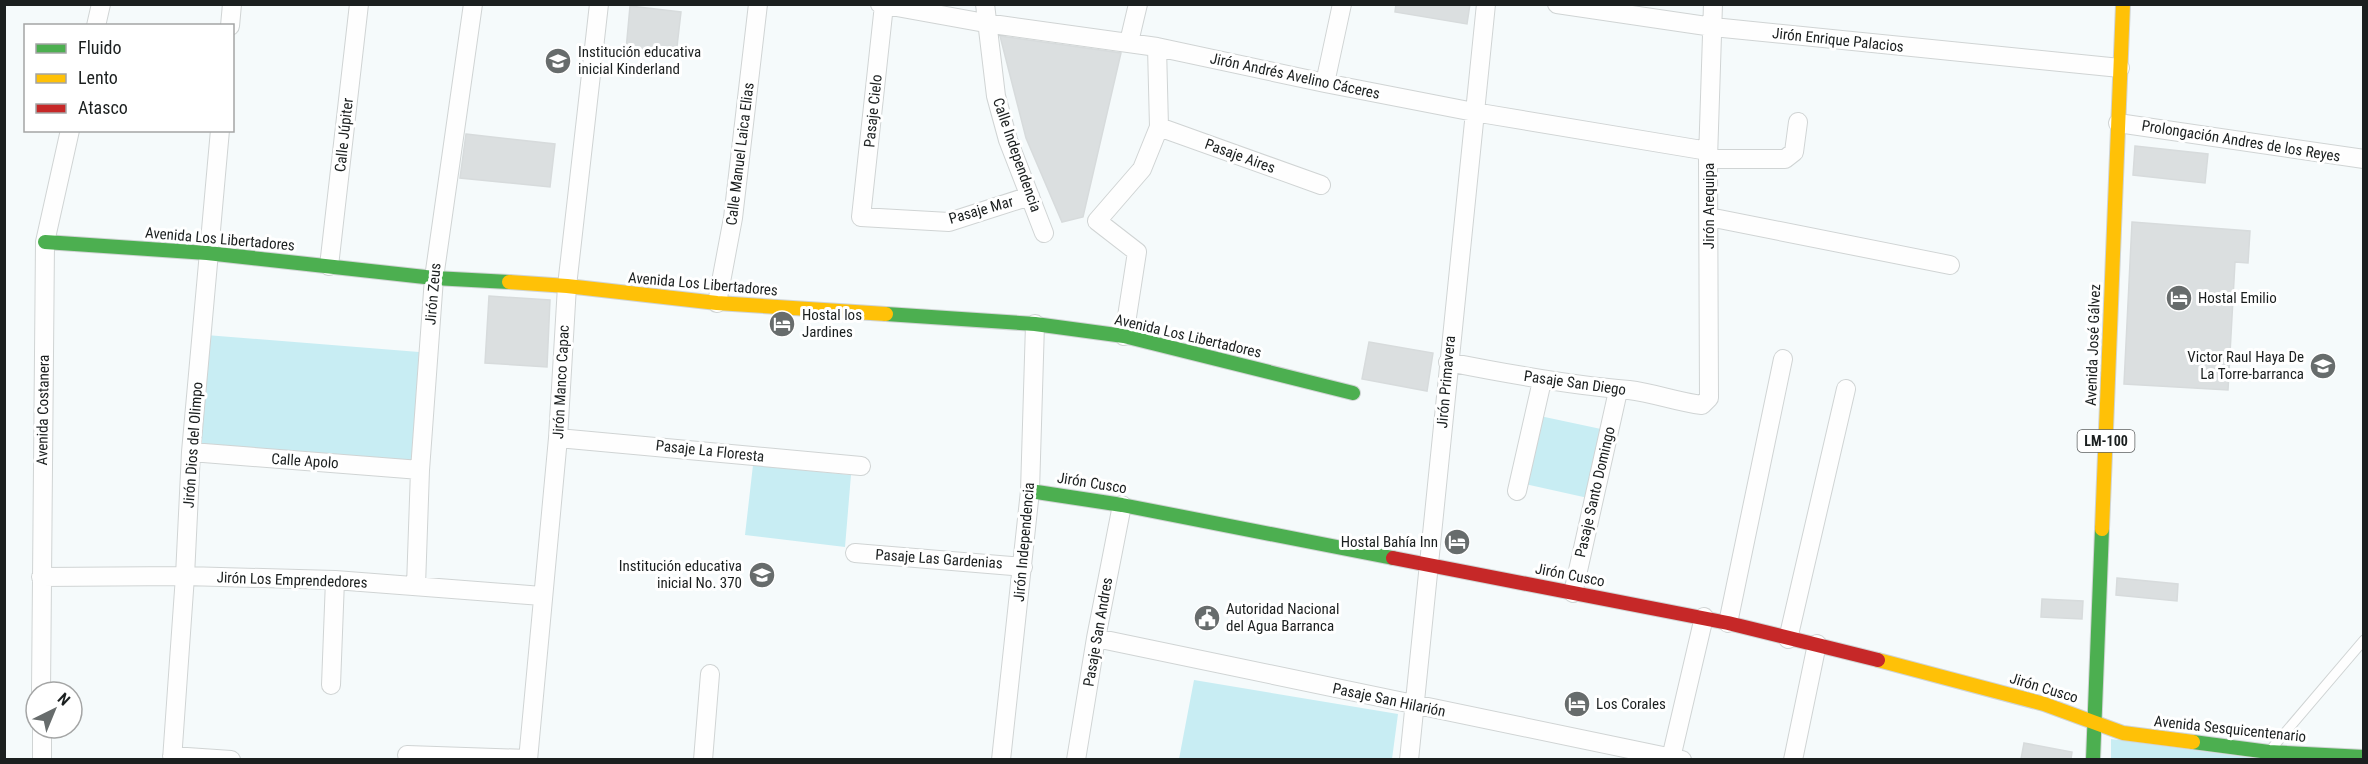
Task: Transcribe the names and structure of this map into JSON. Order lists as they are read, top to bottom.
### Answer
{
  "streets": {
    "street": [
      "Jirón Enrique Palacios",
      "Jirón Andrés Avelino Cáceres",
      "Pasaje Cielo",
      "Calle Júpiter",
      "Prolongación Andres de los Reyes",
      "Calle Manuel Laica Elias",
      "Calle Independencia",
      "Pasaje Aires",
      "Jirón Arequipa",
      "Pasaje Mar",
      "Avenida Los Libertadores",
      "Jirón Zeus",
      "Avenida José Gálvez",
      "Jirón Manco Capac",
      "Jirón Primavera",
      "Pasaje San Diego",
      "Avenida Costanera",
      "LM-100",
      "Jirón Dios del Olimpo",
      "Pasaje La Floresta",
      "Calle Apolo",
      "Jirón Cusco",
      "Pasaje Santo Domingo",
      "Jirón Independencia",
      "Pasaje Las Gardenias",
      "Jirón Los Emprendedores",
      "Pasaje San Andres",
      "Pasaje San Hilarión",
      "Avenida Sesquicentenario"
    ]
  },
  "crossings": [
    ["Jirón Enrique Palacios", "Jirón Arequipa"],
    ["Jirón Enrique Palacios", "Avenida José Gálvez"],
    ["Jirón Andrés Avelino Cáceres", "Pasaje Cielo"],
    ["Jirón Andrés Avelino Cáceres", "Calle Independencia"],
    ["Jirón Andrés Avelino Cáceres", "Jirón Arequipa"],
    ["Jirón Andrés Avelino Cáceres", "Jirón Primavera"],
    ["Pasaje Cielo", "Pasaje Mar"],
    ["Calle Júpiter", "Avenida Los Libertadores"],
    ["Prolongación Andres de los Reyes", "Avenida José Gálvez"],
    ["Calle Manuel Laica Elias", "Avenida Los Libertadores"],
    ["Calle Independencia", "Pasaje Mar"],
    ["Jirón Arequipa", "Pasaje San Diego"],
    ["Avenida Los Libertadores", "Jirón Zeus"],
    ["Avenida Los Libertadores", "Jirón Manco Capac"],
    ["Avenida Los Libertadores", "Avenida Costanera"],
    ["Avenida Los Libertadores", "Jirón Dios del Olimpo"],
    ["Avenida Los Libertadores", "Jirón Independencia"],
    ["Jirón Zeus", "Calle Apolo"],
    ["Jirón Zeus", "Jirón Los Emprendedores"],
    ["Avenida José Gálvez", "Jirón Cusco"],
    ["Avenida José Gálvez", "Avenida Sesquicentenario"],
    ["Jirón Manco Capac", "Pasaje La Floresta"],
    ["Jirón Manco Capac", "Jirón Los Emprendedores"],
    ["Jirón Primavera", "Pasaje San Diego"],
    ["Jirón Primavera", "Jirón Cusco"],
    ["Jirón Primavera", "Pasaje San Hilarión"],
    ["Pasaje San Diego", "Pasaje Santo Domingo"],
    ["Avenida Costanera", "Jirón Los Emprendedores"],
    ["Jirón Dios del Olimpo", "Calle Apolo"],
    ["Jirón Dios del Olimpo", "Jirón Los Emprendedores"],
    ["Jirón Cusco", "Pasaje Santo Domingo"],
    ["Jirón Cusco", "Jirón Independencia"],
    ["Jirón Cusco", "Pasaje San Andres"],
    ["Jirón Cusco", "Avenida Sesquicentenario"],
    ["Jirón Independencia", "Pasaje Las Gardenias"],
    ["Pasaje San Andres", "Pasaje San Hilarión"]
  ],
  "places": {
    "school or university": ["Institución educativa inicial Kinderland", "Victor Raul Haya De La Torre-barranca", "Institución educativa inicial No. 370"],
    "hotel": [
      "Hostal Emilio",
      "Hostal los Jardines",
      "Hostal Bahía Inn",
      "Los Corales"
    ],
    "public building": ["Autoridad Nacional del Agua Barranca"]
  },
  "legend": ["Fluido", "Lento", "Atasco"],
  "north": "top right"
}
